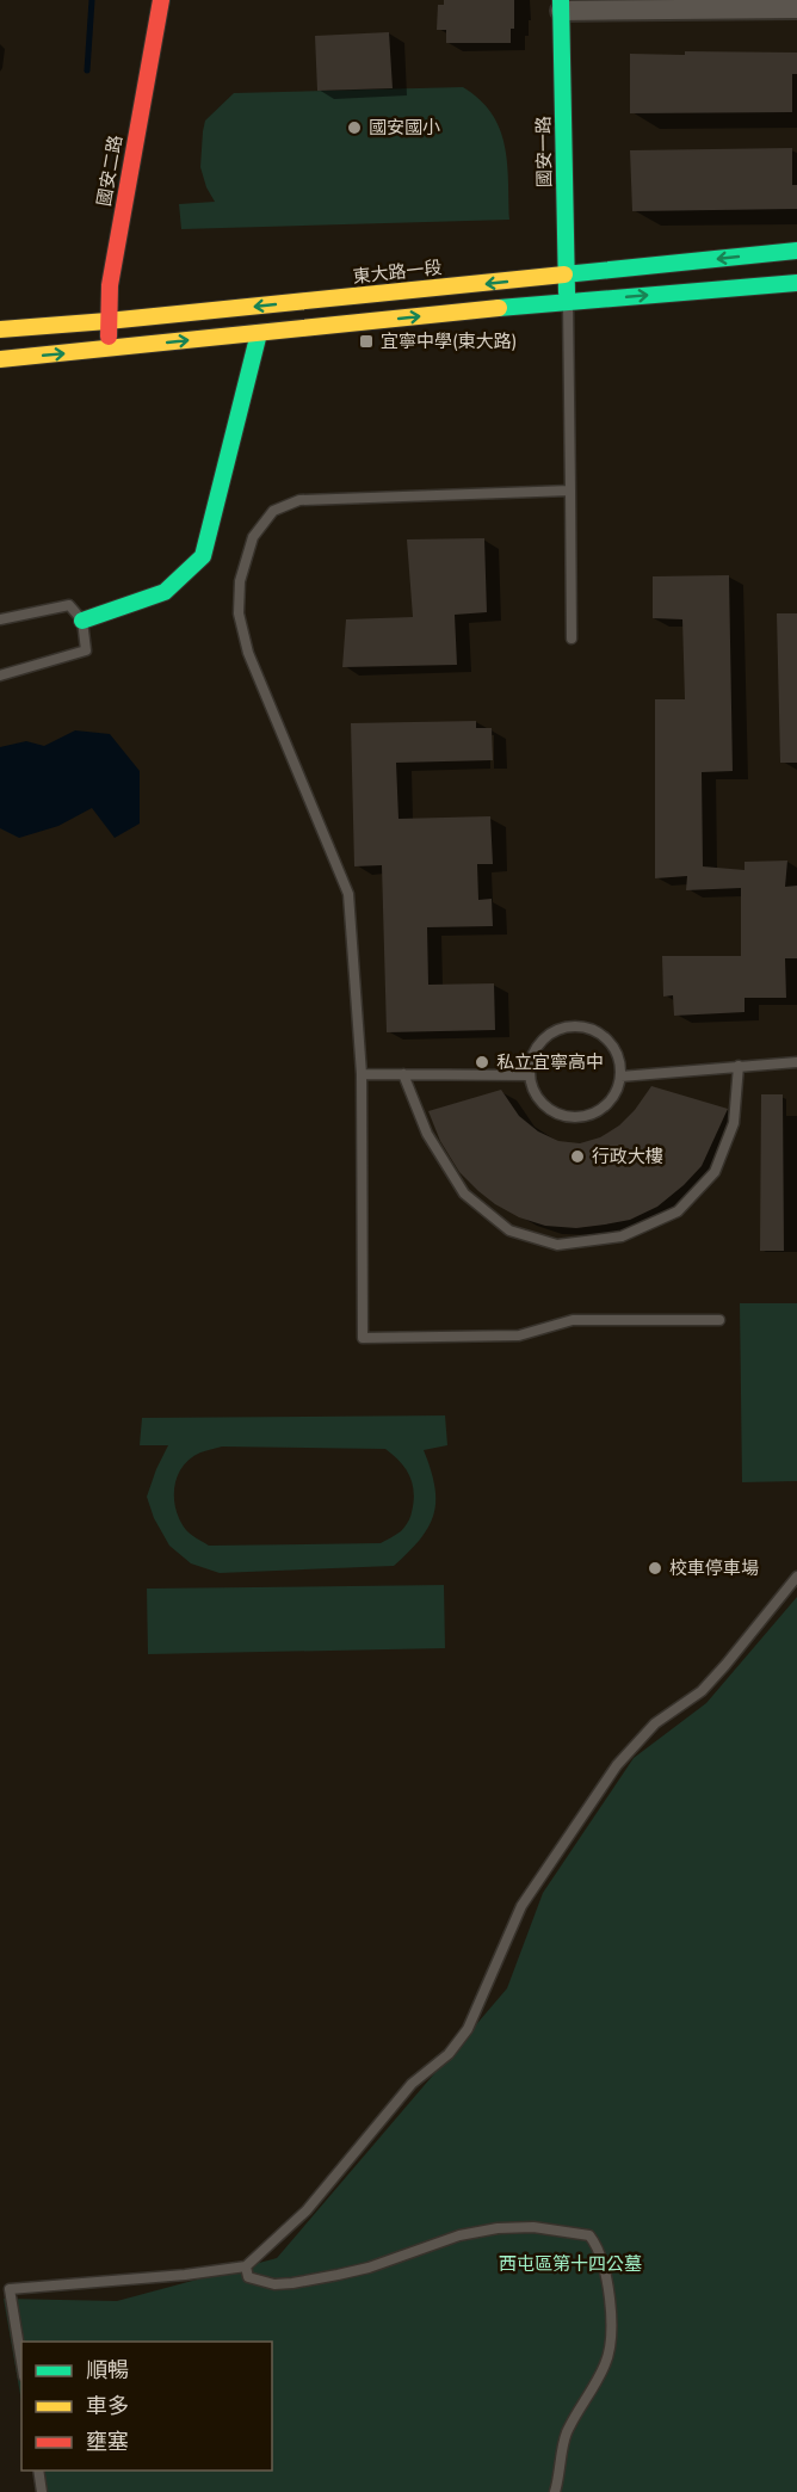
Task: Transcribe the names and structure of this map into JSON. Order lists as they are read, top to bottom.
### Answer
{
  "streets": {
    "street": ["國安一路", "國安二路", "東大路一段"]
  },
  "crossings": [
    ["國安一路", "東大路一段"],
    ["國安二路", "東大路一段"]
  ],
  "parks": ["西屯區第十四公墓"],
  "places": {
    "other": [
      "國安國小",
      "私立宜寧高中",
      "行政大樓",
      "校車停車場"
    ],
    "transit": ["宜寧中學(東大路)"]
  },
  "legend": ["順暢", "車多", "壅塞"]
}
